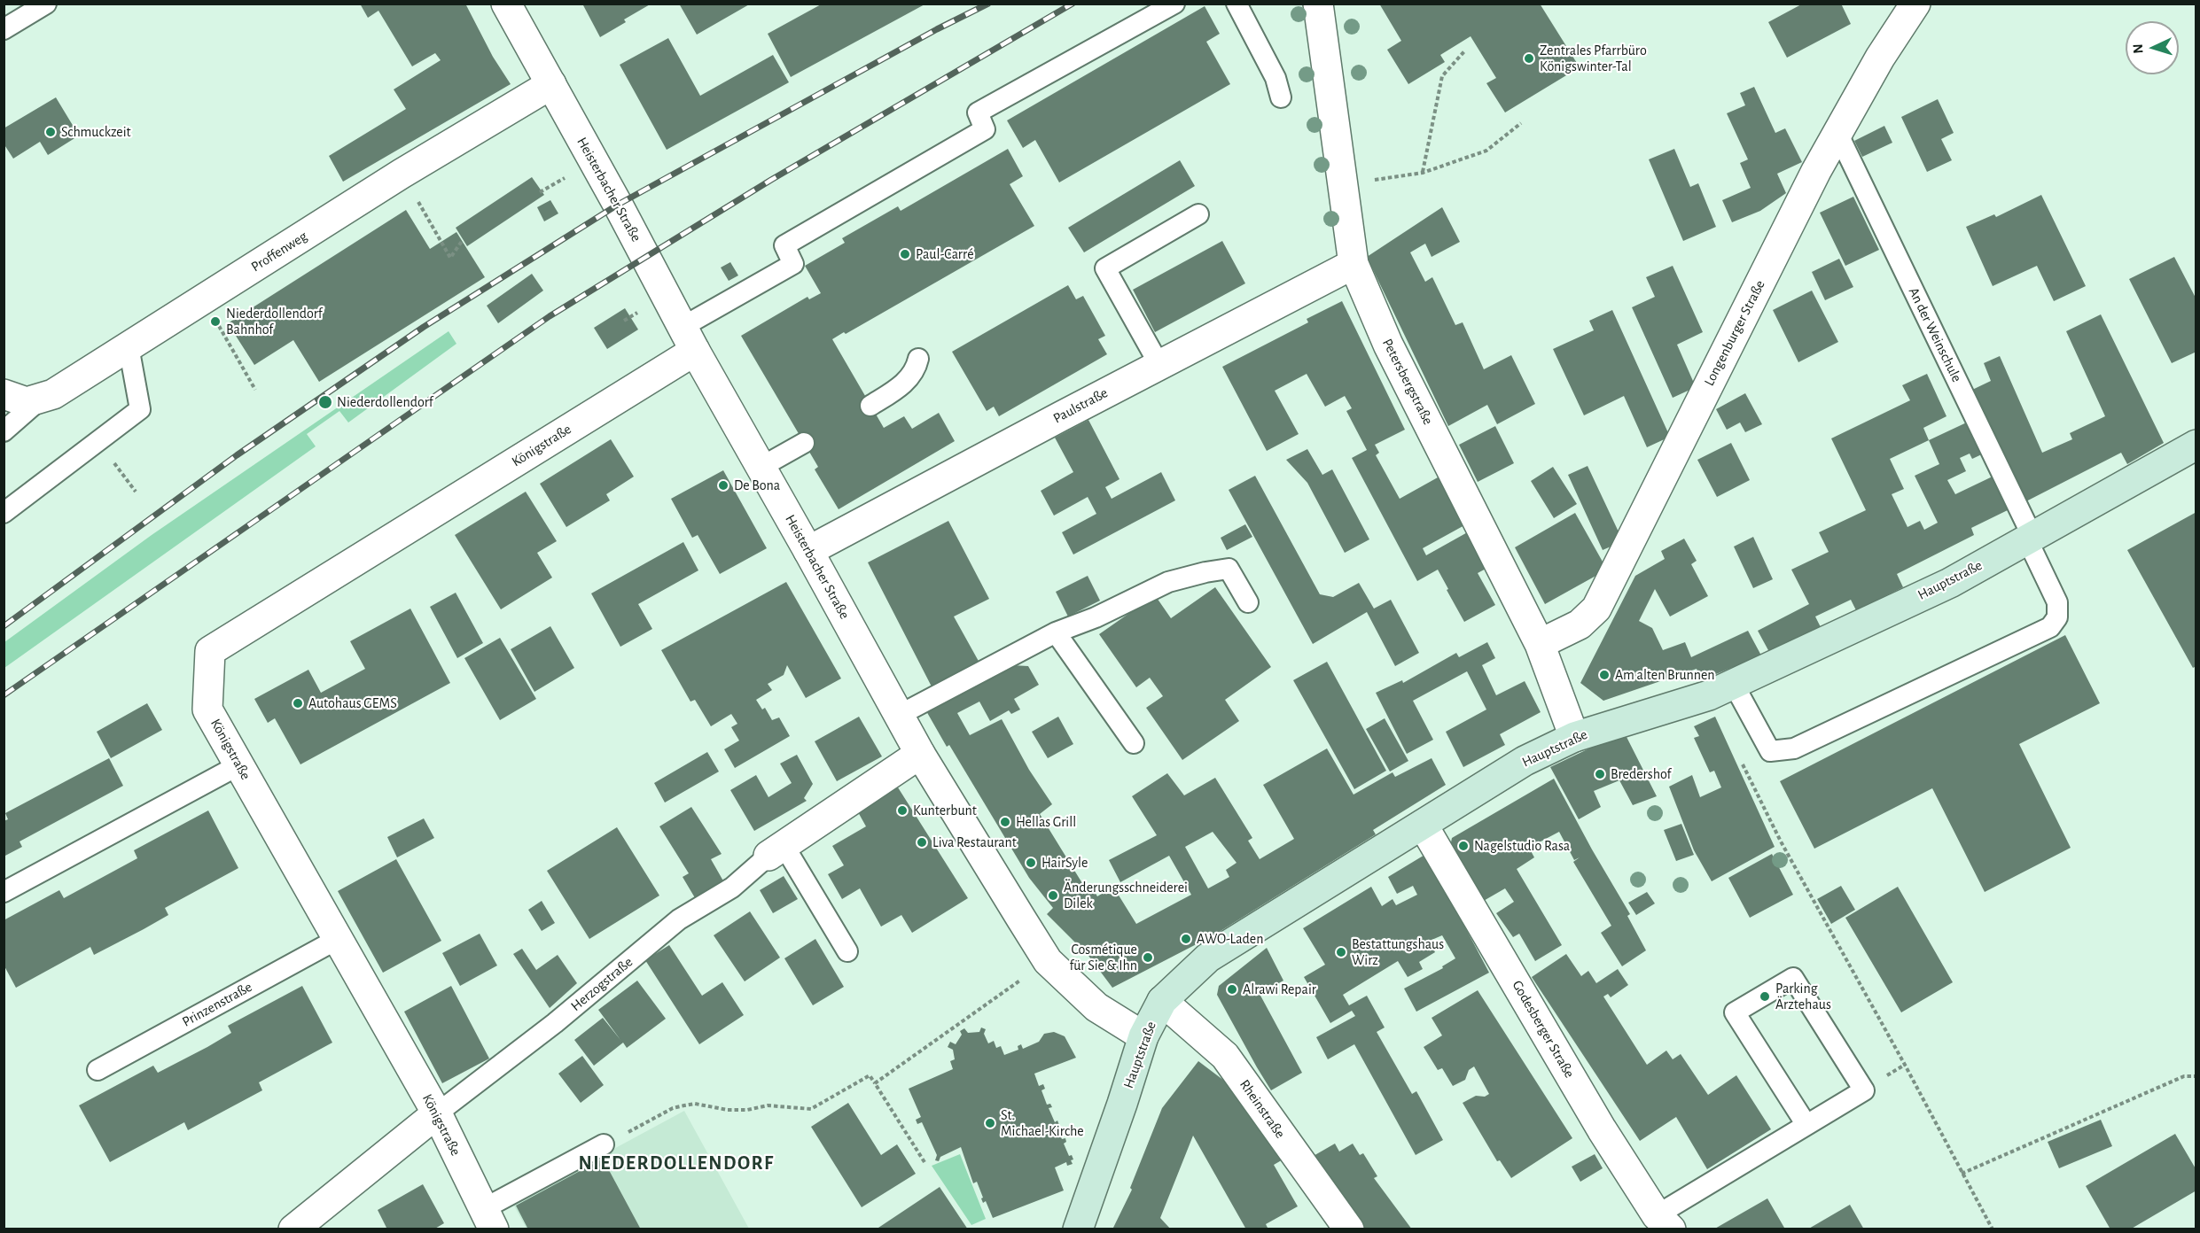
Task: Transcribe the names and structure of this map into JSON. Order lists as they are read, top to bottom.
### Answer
{
  "streets": {
    "main road": ["Hauptstraße"],
    "street": [
      "Heisterbacher Straße",
      "Proffenweg",
      "Longenburger Straße",
      "Petersbergstraße",
      "Paulstraße",
      "Königstraße",
      "Herzogstraße",
      "Godesberger Straße",
      "Rheinstraße"
    ],
    "lane": ["An der Weinschule", "Prinzenstraße"]
  },
  "crossings": [
    ["Heisterbacher Straße", "Proffenweg"],
    ["Heisterbacher Straße", "Paulstraße"],
    ["Heisterbacher Straße", "Königstraße"],
    ["Heisterbacher Straße", "Hauptstraße"],
    ["Heisterbacher Straße", "Herzogstraße"],
    ["Longenburger Straße", "An der Weinschule"],
    ["Longenburger Straße", "Petersbergstraße"],
    ["An der Weinschule", "Hauptstraße"],
    ["Petersbergstraße", "Paulstraße"],
    ["Petersbergstraße", "Hauptstraße"],
    ["Königstraße", "Herzogstraße"],
    ["Königstraße", "Prinzenstraße"],
    ["Hauptstraße", "Godesberger Straße"],
    ["Hauptstraße", "Rheinstraße"]
  ],
  "districts": ["NIEDERDOLLENDORF"],
  "places": [
    "Zentrales Pfarrbüro Königswinter-Tal",
    "Schmuckzeit",
    "Paul-Carré",
    "Niederdollendorf Bahnhof",
    "Niederdollendorf",
    "De Bona",
    "Am alten Brunnen",
    "Autohaus GEMS",
    "Bredershof",
    "Kunterbunt",
    "Hellas Grill",
    "Liva Restaurant",
    "Nagelstudio Rasa",
    "HairSyle",
    "Änderungsschneiderei Dilek",
    "AWO-Laden",
    "Bestattungshaus Wirz",
    "Cosmétique für Sie & Ihn",
    "Alrawi Repair",
    "Parking Ärztehaus",
    "St. Michael-Kirche"
  ],
  "north": "left"
}
